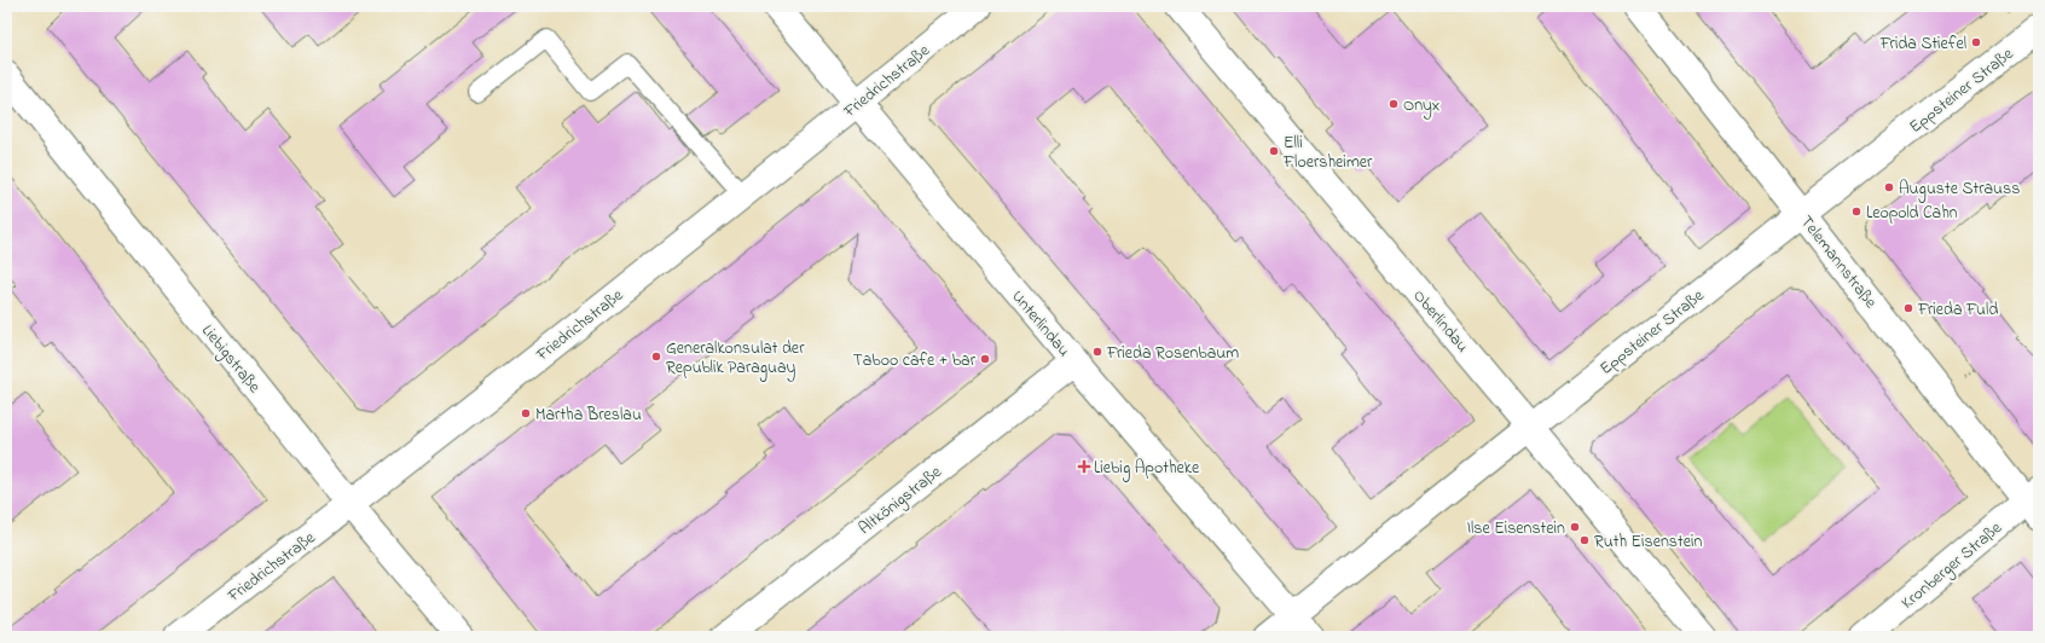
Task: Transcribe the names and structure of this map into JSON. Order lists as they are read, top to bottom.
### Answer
{
  "streets": {
    "street": [
      "Friedrichstraße",
      "Eppsteiner Straße",
      "Telemannstraße",
      "Oberlindau",
      "Unterlindau",
      "Liebigstraße",
      "Altkönigstraße",
      "Kronberger Straße"
    ]
  },
  "crossings": [
    ["Friedrichstraße", "Unterlindau"],
    ["Friedrichstraße", "Liebigstraße"],
    ["Eppsteiner Straße", "Telemannstraße"],
    ["Eppsteiner Straße", "Oberlindau"],
    ["Eppsteiner Straße", "Unterlindau"],
    ["Telemannstraße", "Kronberger Straße"],
    ["Unterlindau", "Altkönigstraße"]
  ],
  "places": {
    "other": [
      "Frida Stiefel",
      "Onyx",
      "Elli Floersheimer",
      "Auguste Strauss",
      "Leopold Cahn",
      "Frieda Fuld",
      "Frieda Rosenbaum",
      "Generalkonsulat der Republik Paraguay",
      "Taboo cafe + bar",
      "Martha Breslau",
      "Ilse Eisenstein",
      "Ruth Eisenstein"
    ],
    "health": ["Liebig Apotheke"]
  }
}
